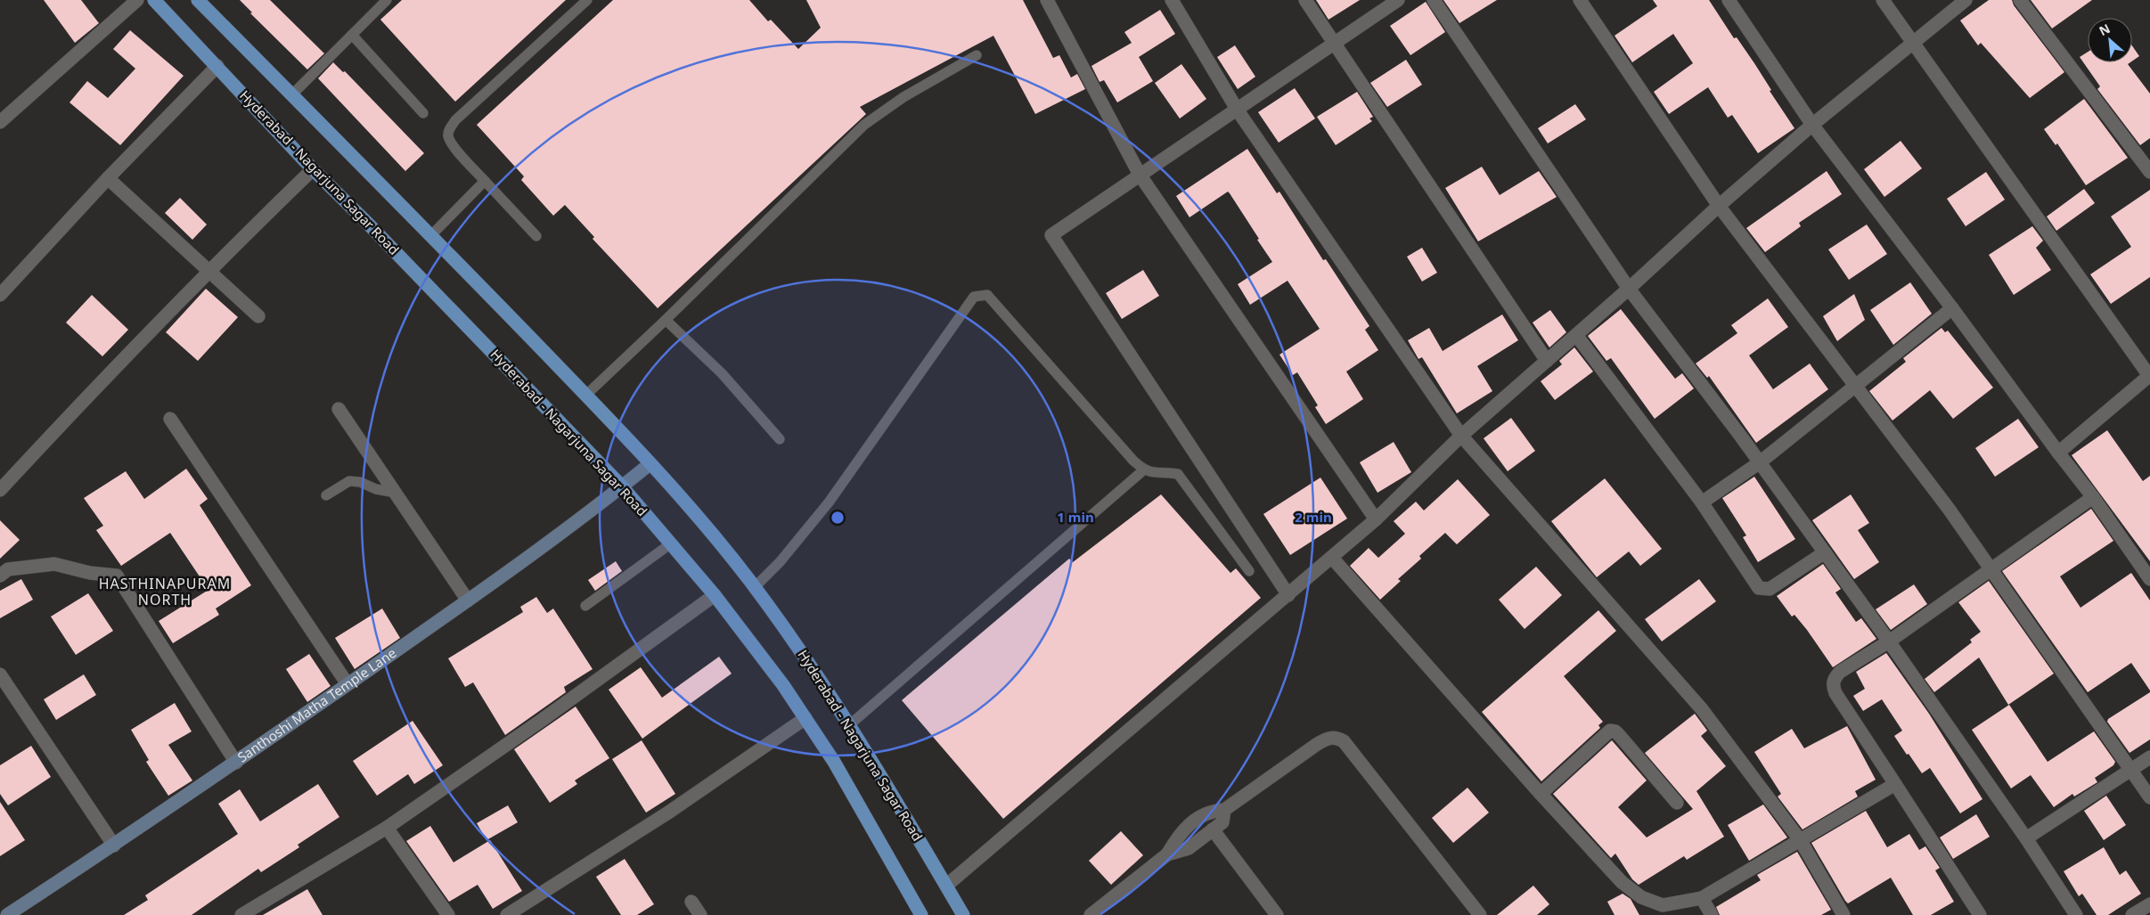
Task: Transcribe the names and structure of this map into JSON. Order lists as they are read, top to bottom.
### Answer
{
  "streets": {
    "main road": ["Hyderabad - Nagarjuna Sagar Road"],
    "street": ["Santhoshi Matha Temple Lane"]
  },
  "crossings": [
    ["Hyderabad - Nagarjuna Sagar Road", "Santhoshi Matha Temple Lane"]
  ],
  "districts": ["HASTHINAPURAM NORTH"],
  "north": "top left",
  "rings": ["1 min", "2 min"]
}
